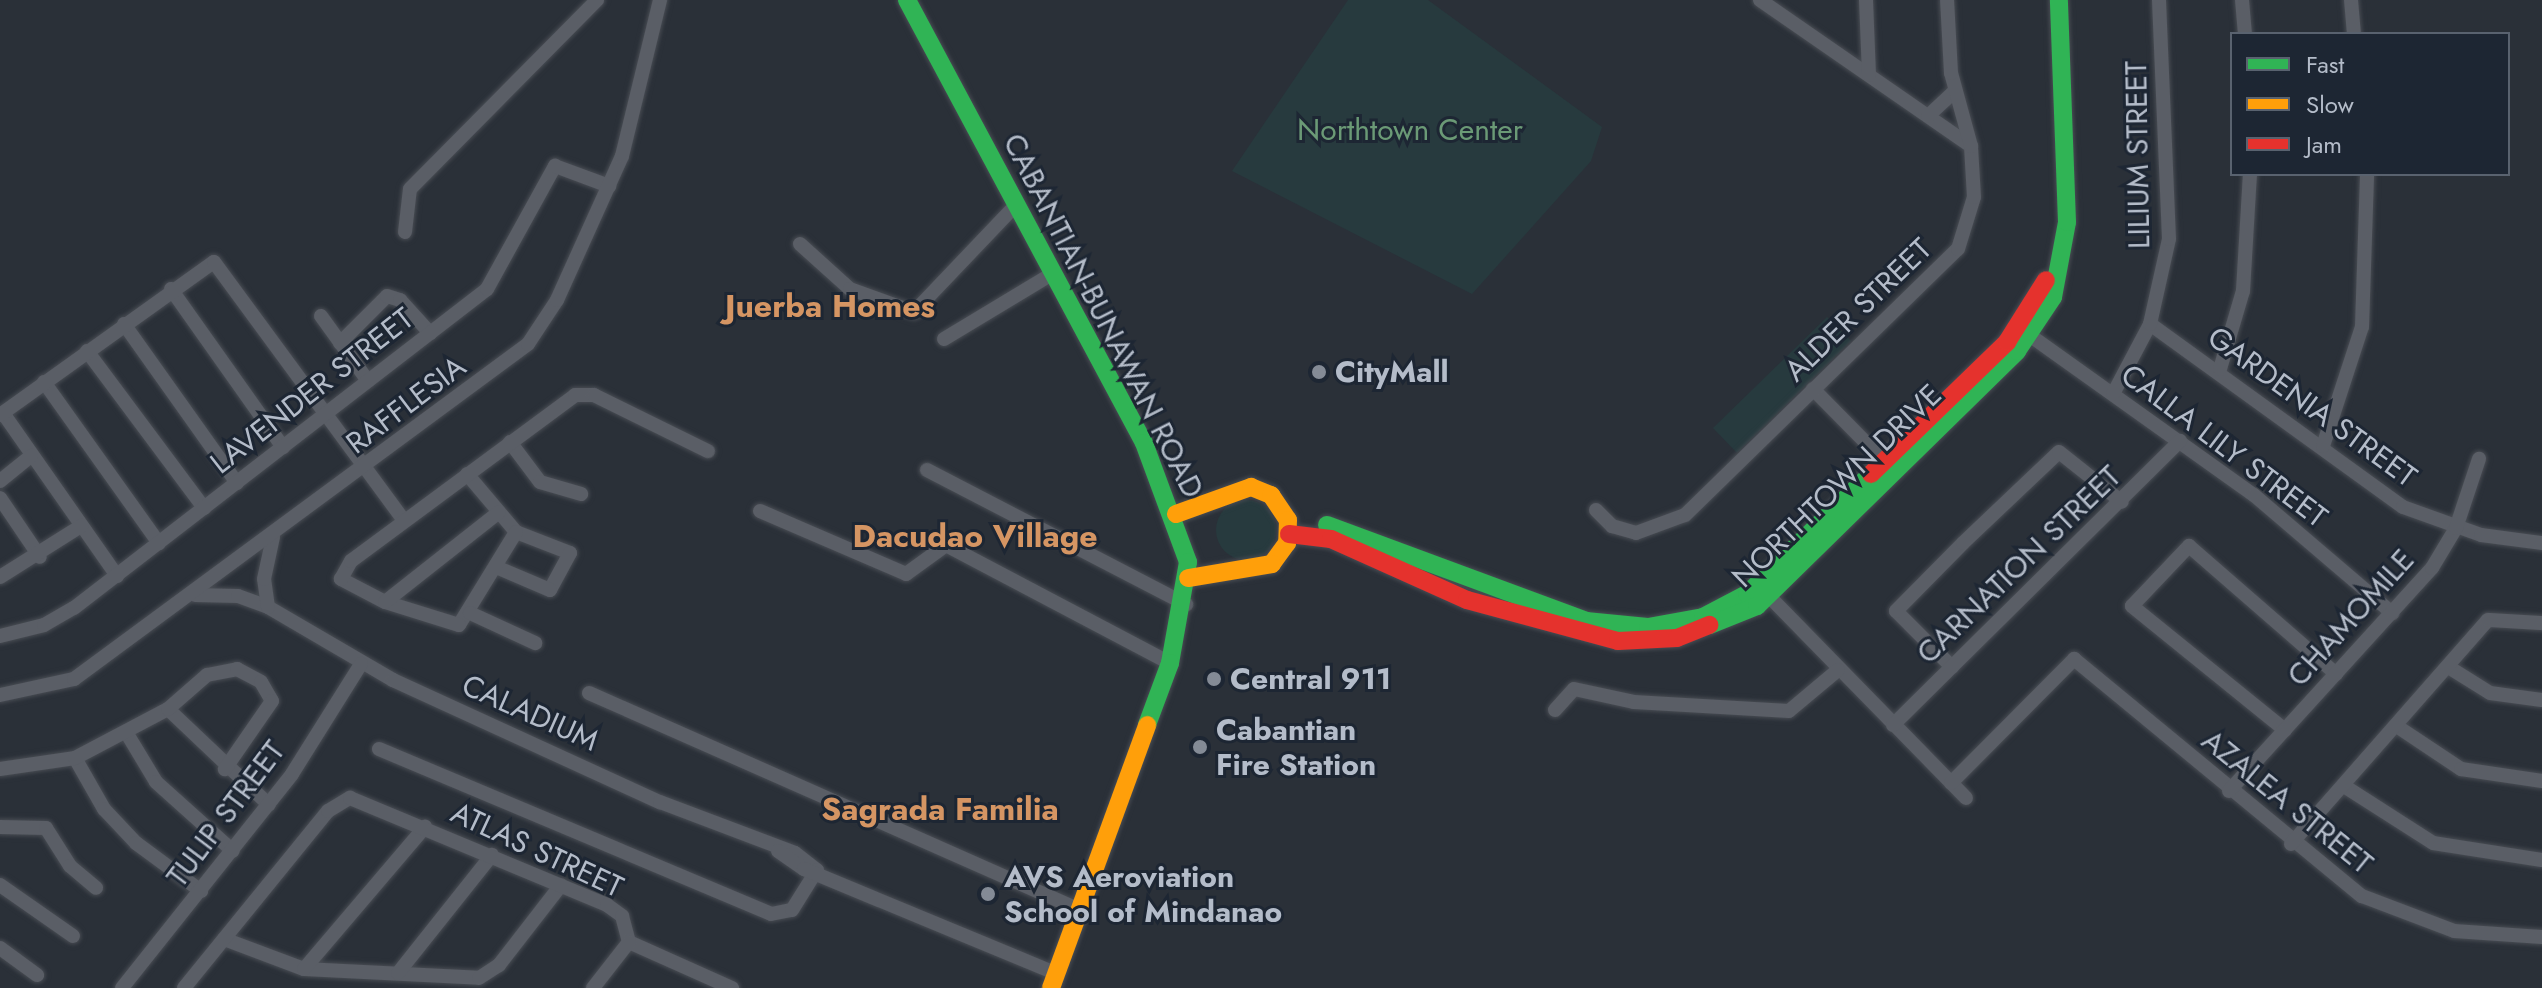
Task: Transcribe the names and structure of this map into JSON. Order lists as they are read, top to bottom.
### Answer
{
  "streets": {
    "street": [
      "LILIUM STREET",
      "ALDER STREET",
      "CABANTIAN-BUNAWAN ROAD",
      "LAVENDER STREET",
      "RAFFLESIA",
      "GARDENIA STREET",
      "CALLA LILY STREET",
      "NORTHTOWN DRIVE",
      "CARNATION STREET",
      "CHAMOMILE",
      "CALADIUM",
      "AZALEA STREET",
      "TULIP STREET",
      "ATLAS STREET"
    ]
  },
  "crossings": [
    ["LILIUM STREET", "GARDENIA STREET"],
    ["LILIUM STREET", "CALLA LILY STREET"],
    ["CABANTIAN-BUNAWAN ROAD", "CALADIUM"],
    ["LAVENDER STREET", "RAFFLESIA"],
    ["RAFFLESIA", "CALADIUM"],
    ["GARDENIA STREET", "CHAMOMILE"],
    ["CALLA LILY STREET", "NORTHTOWN DRIVE"],
    ["CALLA LILY STREET", "CARNATION STREET"],
    ["CALLA LILY STREET", "CHAMOMILE"],
    ["CHAMOMILE", "AZALEA STREET"],
    ["CALADIUM", "TULIP STREET"]
  ],
  "districts": ["Juerba Homes", "Dacudao Village", "Sagrada Familia"],
  "parks": ["Northtown Center"],
  "places": [
    "CityMall",
    "Central 911",
    "Cabantian Fire Station",
    "AVS Aeroviation School of Mindanao"
  ],
  "legend": ["Fast", "Slow", "Jam"]
}
